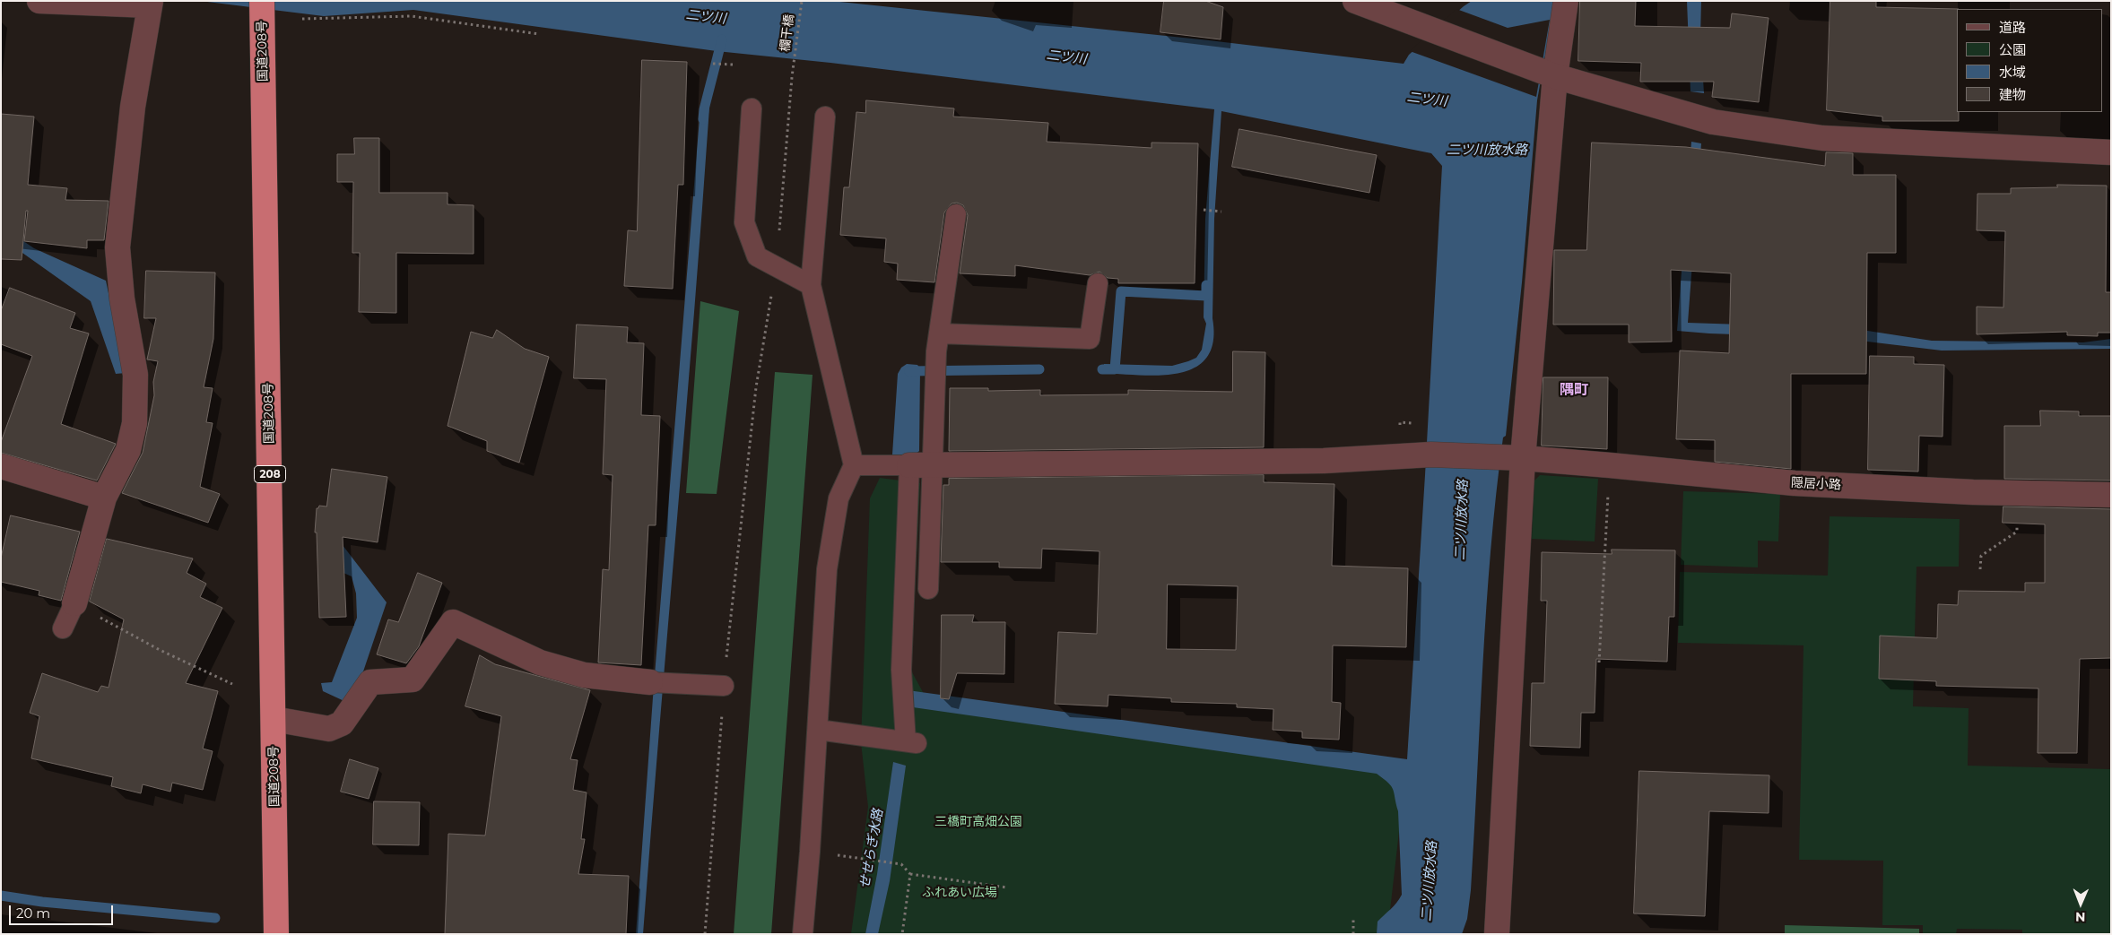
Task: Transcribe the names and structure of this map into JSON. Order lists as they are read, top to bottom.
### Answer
{
  "streets": {
    "highway": ["国道208号", "208"],
    "street": ["隠居小路"],
    "path": ["欄干橋"]
  },
  "districts": ["隅町"],
  "water": ["二ツ川", "二ツ川放水路", "せせらぎ水路"],
  "parks": ["三橋町高畑公園", "ふれあい広場"],
  "legend": [
    "道路",
    "公園",
    "水域",
    "建物"
  ],
  "scale_bar": "20 m",
  "north": "bottom"
}
